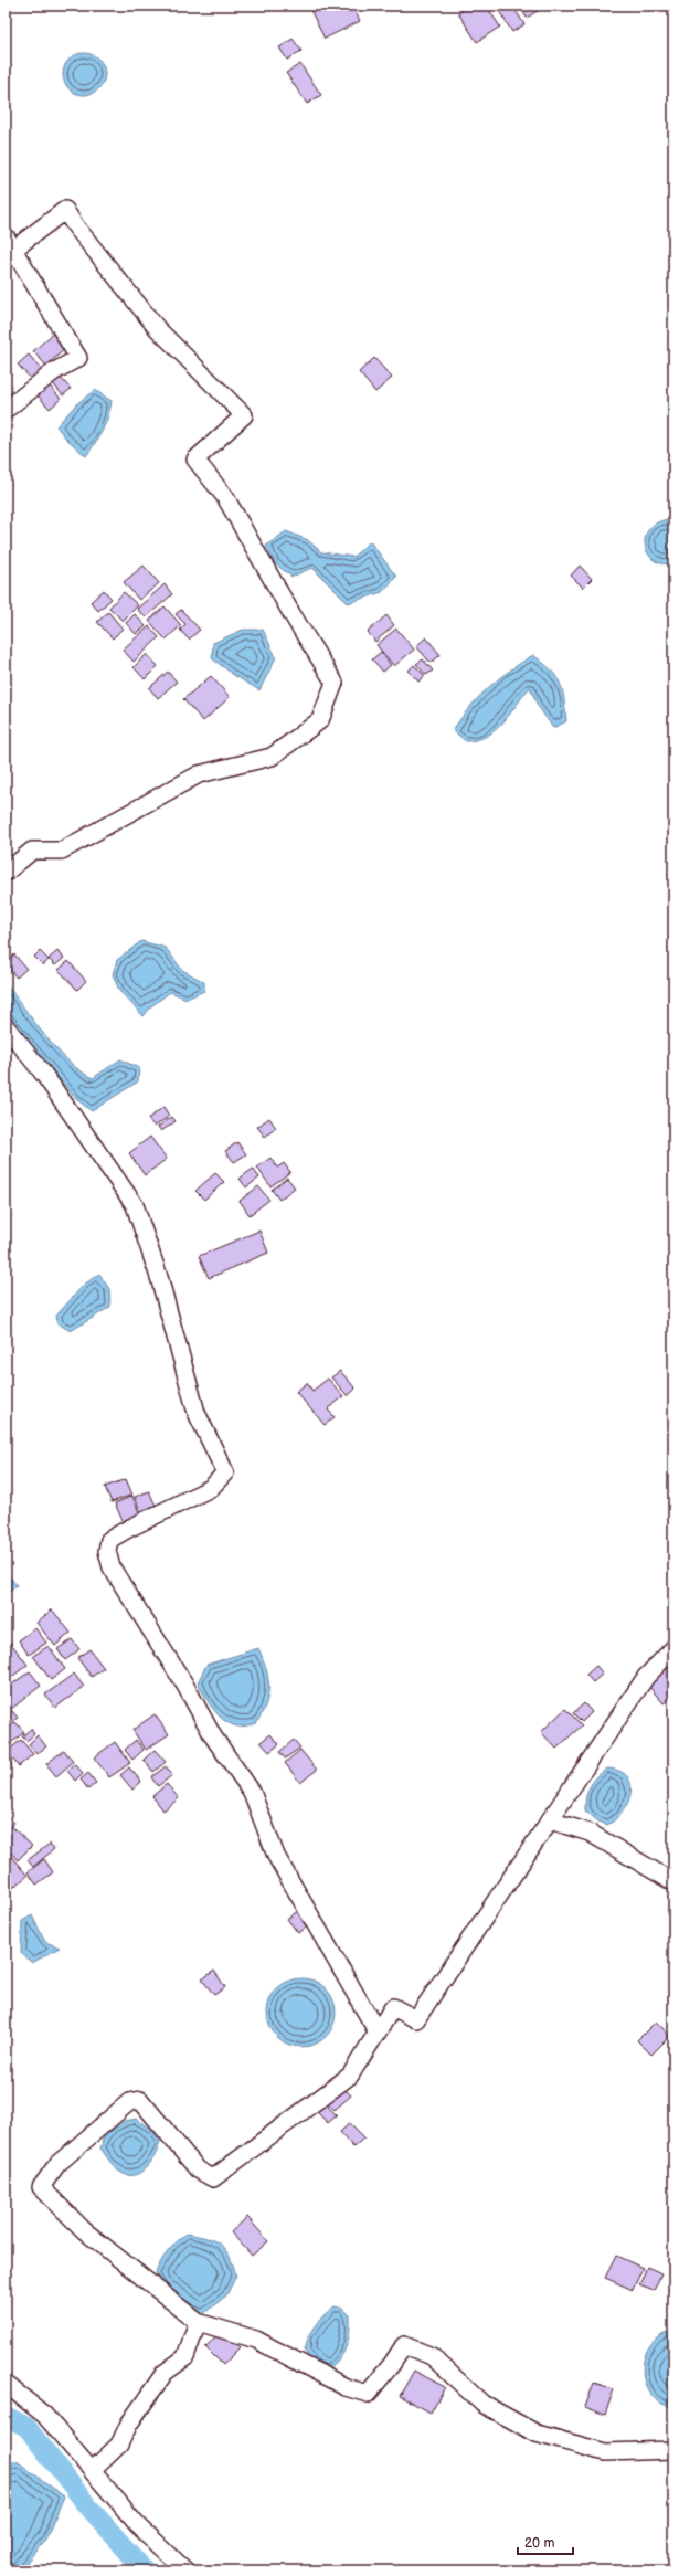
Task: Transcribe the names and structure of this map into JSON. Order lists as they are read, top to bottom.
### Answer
{
  "scale_bar": "20 m"
}
